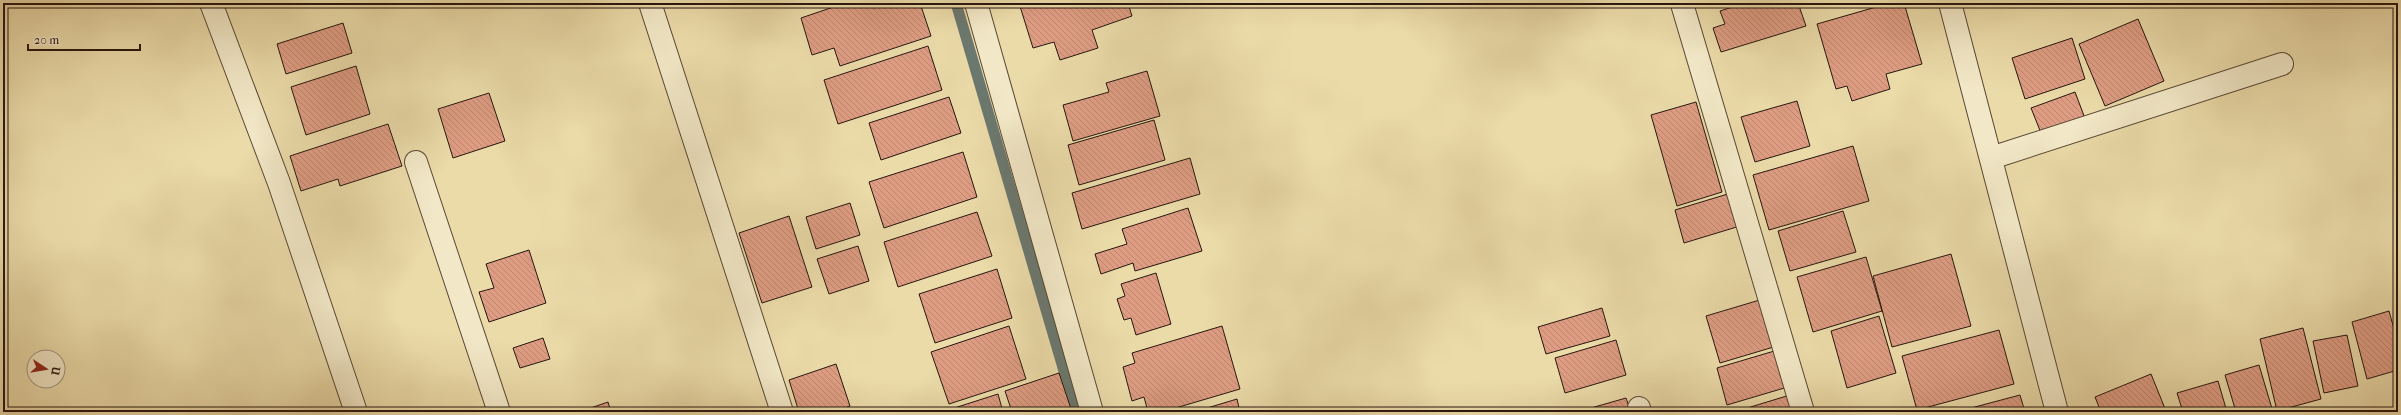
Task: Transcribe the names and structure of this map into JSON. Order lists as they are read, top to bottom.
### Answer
{
  "scale_bar": "20 m",
  "north": "right"
}
